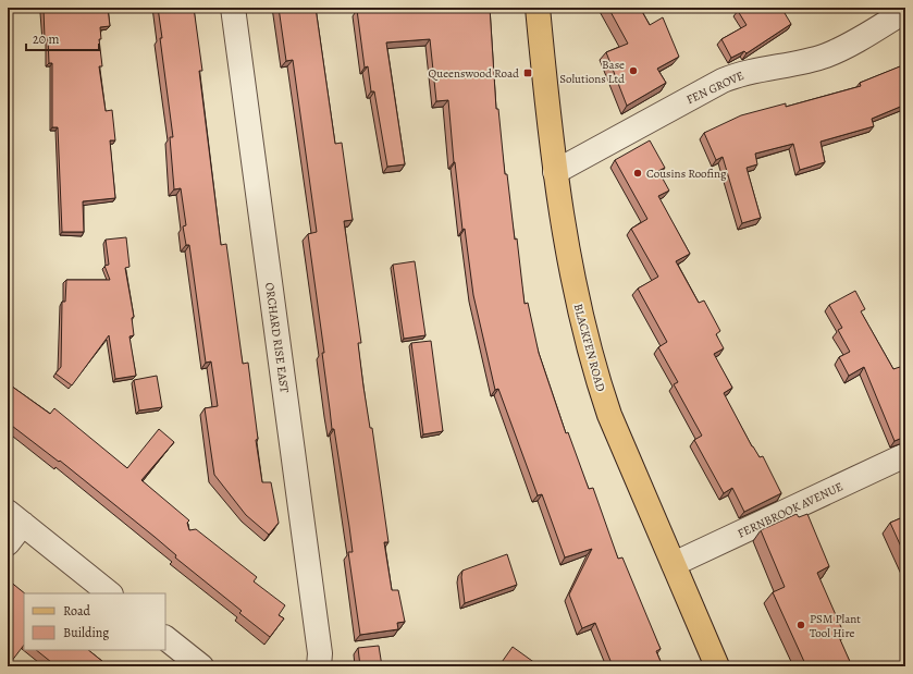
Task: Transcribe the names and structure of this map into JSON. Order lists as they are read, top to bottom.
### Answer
{
  "streets": {
    "main road": ["BLACKFEN ROAD"],
    "street": ["FEN GROVE", "ORCHARD RISE EAST", "FERNBROOK AVENUE"]
  },
  "crossings": [
    ["FEN GROVE", "BLACKFEN ROAD"],
    ["BLACKFEN ROAD", "FERNBROOK AVENUE"]
  ],
  "places": {
    "other": ["Base Solutions Ltd", "Cousins Roofing", "PSM Plant Tool Hire"],
    "transit": ["Queenswood Road"]
  },
  "legend": ["Road", "Building"],
  "scale_bar": "20 m"
}
